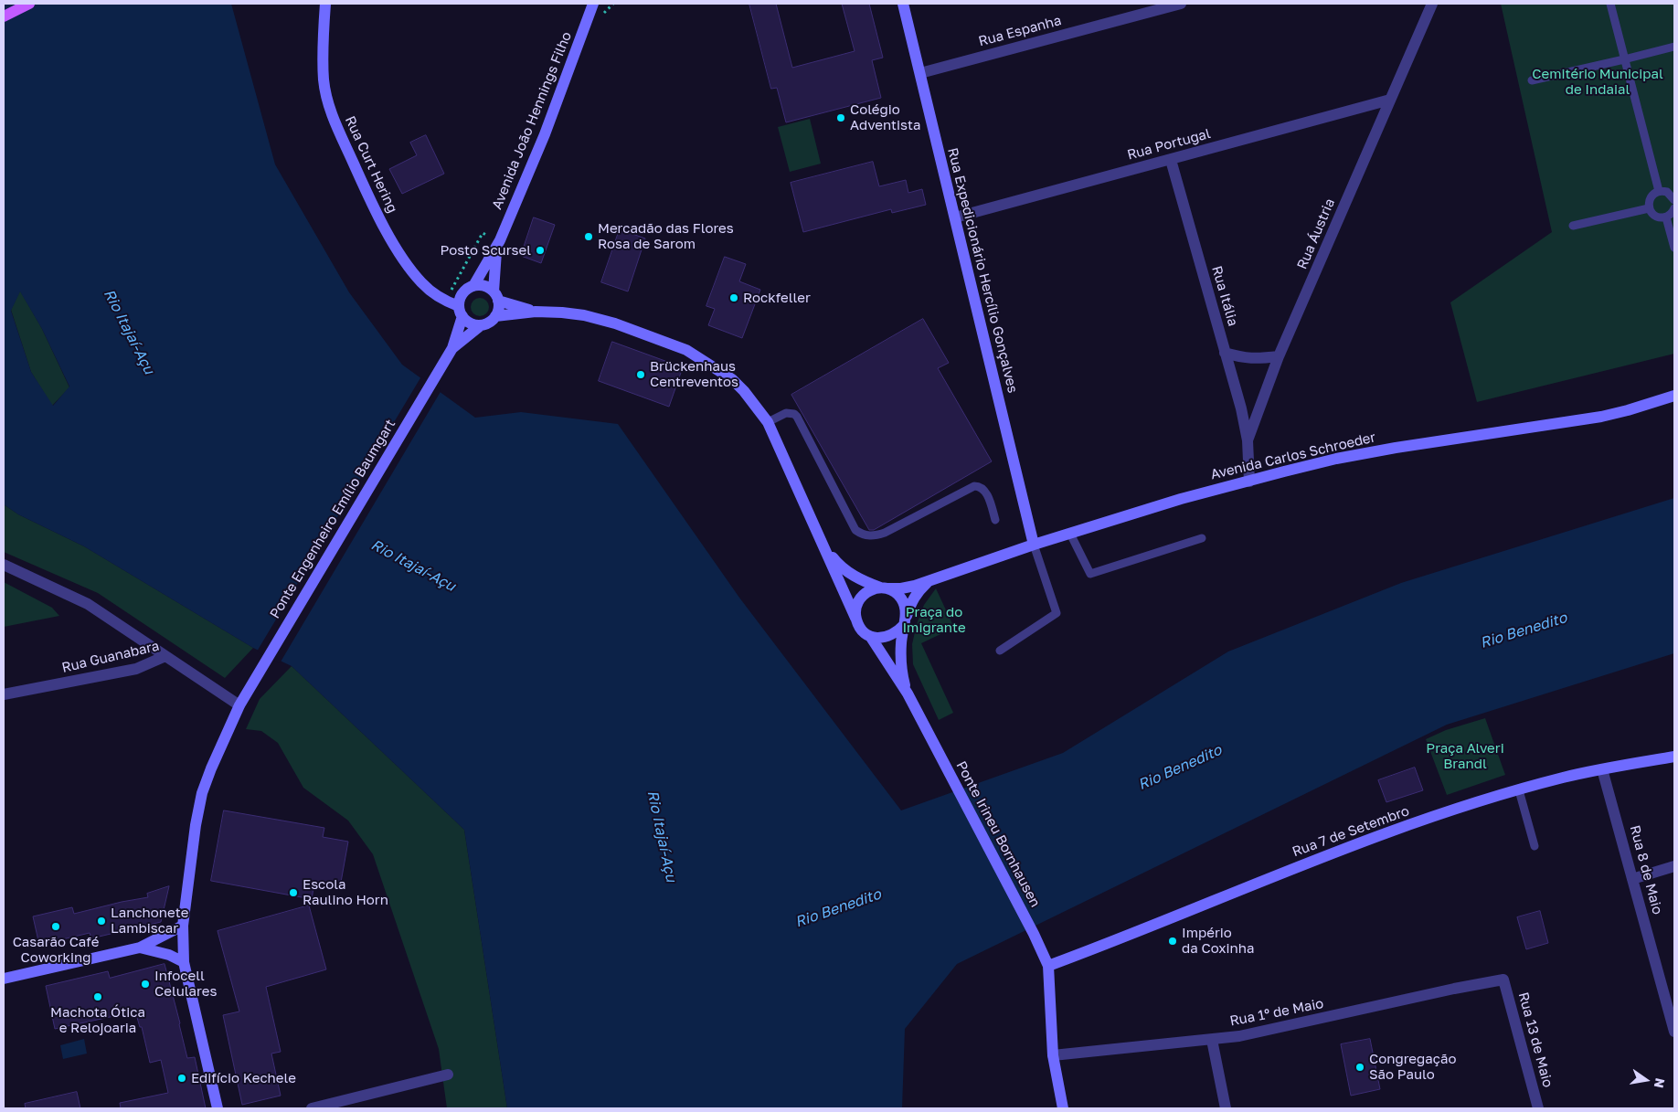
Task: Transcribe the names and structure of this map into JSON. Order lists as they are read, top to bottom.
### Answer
{
  "streets": {
    "main road": [
      "Avenida João Hennings Filho",
      "Rua Curt Hering",
      "Rua Expedicionário Hercílio Gonçalves",
      "Avenida Carlos Schroeder",
      "Ponte Engenheiro Emílio Baumgart",
      "Rua 7 de Setembro",
      "Ponte Irineu Bornhausen"
    ],
    "street": [
      "Rua Espanha",
      "Rua Portugal",
      "Rua Áustria",
      "Rua Itália",
      "Rua Guanabara",
      "Rua 8 de Maio",
      "Rua 1º de Maio",
      "Rua 13 de Maio"
    ]
  },
  "crossings": [
    ["Rua Espanha", "Rua Expedicionário Hercílio Gonçalves"],
    ["Avenida João Hennings Filho", "Rua Curt Hering"],
    ["Avenida João Hennings Filho", "Avenida Carlos Schroeder"],
    ["Avenida João Hennings Filho", "Ponte Engenheiro Emílio Baumgart"],
    ["Rua Portugal", "Rua Áustria"],
    ["Rua Portugal", "Rua Expedicionário Hercílio Gonçalves"],
    ["Rua Portugal", "Rua Itália"],
    ["Rua Curt Hering", "Avenida Carlos Schroeder"],
    ["Rua Curt Hering", "Ponte Engenheiro Emílio Baumgart"],
    ["Rua Áustria", "Rua Itália"],
    ["Rua Áustria", "Avenida Carlos Schroeder"],
    ["Rua Expedicionário Hercílio Gonçalves", "Avenida Carlos Schroeder"],
    ["Avenida Carlos Schroeder", "Ponte Engenheiro Emílio Baumgart"],
    ["Ponte Engenheiro Emílio Baumgart", "Rua Guanabara"],
    ["Rua 7 de Setembro", "Ponte Irineu Bornhausen"],
    ["Rua 7 de Setembro", "Rua 8 de Maio"],
    ["Rua 1º de Maio", "Rua 13 de Maio"]
  ],
  "water": ["Rio Itajaí-Açu", "Rio Benedito"],
  "parks": ["Cemitério Municipal de Indaial", "Praça do Imigrante", "Praça Alveri Brandl"],
  "places": [
    "Colégio Adventista",
    "Mercadão das Flores Rosa de Sarom",
    "Posto Scursel",
    "Rockfeller",
    "Brückenhaus Centreventos",
    "Escola Raulino Horn",
    "Lanchonete Lambiscar",
    "Casarão Café Coworking",
    "Império da Coxinha",
    "Infocell Celulares",
    "Machota Ótica e Relojoaria",
    "Congregação São Paulo",
    "Edifício Kechele"
  ],
  "north": "right"
}
